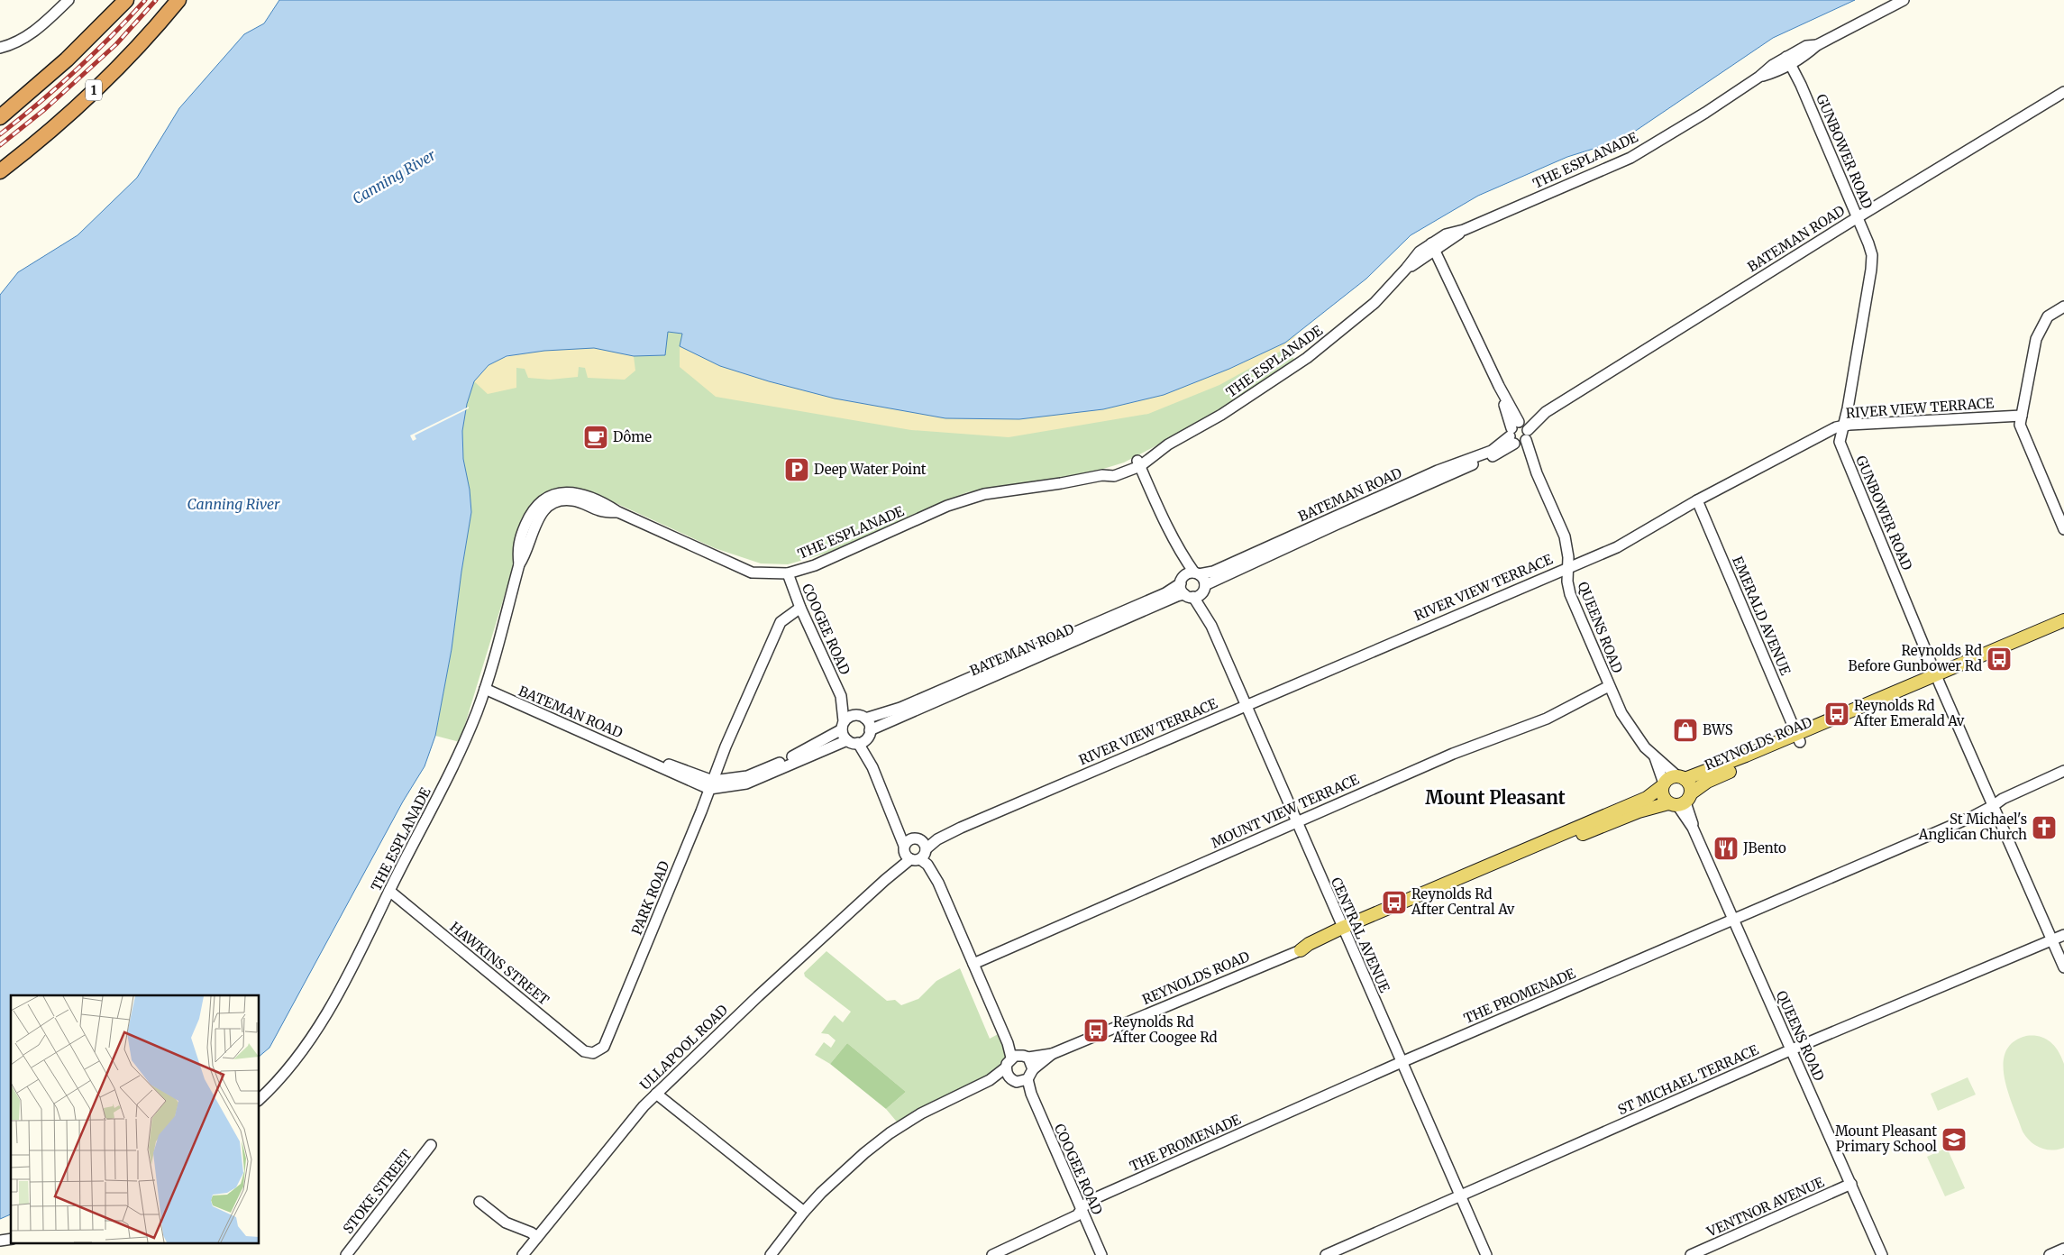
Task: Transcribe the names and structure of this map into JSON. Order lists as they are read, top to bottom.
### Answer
{
  "streets": {
    "highway": ["1"],
    "main road": ["REYNOLDS ROAD"],
    "street": [
      "GUNBOWER ROAD",
      "THE ESPLANADE",
      "BATEMAN ROAD",
      "RIVER VIEW TERRACE",
      "EMERALD AVENUE",
      "QUEENS ROAD",
      "COOGEE ROAD",
      "MOUNT VIEW TERRACE",
      "PARK ROAD",
      "CENTRAL AVENUE",
      "HAWKINS STREET",
      "THE PROMENADE",
      "ULLAPOOL ROAD",
      "ST MICHAEL TERRACE",
      "STOKE STREET",
      "VENTNOR AVENUE"
    ]
  },
  "crossings": [
    ["GUNBOWER ROAD", "THE ESPLANADE"],
    ["GUNBOWER ROAD", "BATEMAN ROAD"],
    ["GUNBOWER ROAD", "RIVER VIEW TERRACE"],
    ["GUNBOWER ROAD", "REYNOLDS ROAD"],
    ["GUNBOWER ROAD", "THE PROMENADE"],
    ["GUNBOWER ROAD", "ST MICHAEL TERRACE"],
    ["THE ESPLANADE", "BATEMAN ROAD"],
    ["THE ESPLANADE", "QUEENS ROAD"],
    ["THE ESPLANADE", "COOGEE ROAD"],
    ["THE ESPLANADE", "HAWKINS STREET"],
    ["BATEMAN ROAD", "QUEENS ROAD"],
    ["BATEMAN ROAD", "COOGEE ROAD"],
    ["BATEMAN ROAD", "PARK ROAD"],
    ["BATEMAN ROAD", "CENTRAL AVENUE"],
    ["RIVER VIEW TERRACE", "EMERALD AVENUE"],
    ["RIVER VIEW TERRACE", "QUEENS ROAD"],
    ["RIVER VIEW TERRACE", "CENTRAL AVENUE"],
    ["RIVER VIEW TERRACE", "ULLAPOOL ROAD"],
    ["EMERALD AVENUE", "REYNOLDS ROAD"],
    ["QUEENS ROAD", "REYNOLDS ROAD"],
    ["QUEENS ROAD", "MOUNT VIEW TERRACE"],
    ["QUEENS ROAD", "THE PROMENADE"],
    ["QUEENS ROAD", "ST MICHAEL TERRACE"],
    ["QUEENS ROAD", "VENTNOR AVENUE"],
    ["COOGEE ROAD", "REYNOLDS ROAD"],
    ["COOGEE ROAD", "PARK ROAD"],
    ["COOGEE ROAD", "THE PROMENADE"],
    ["REYNOLDS ROAD", "CENTRAL AVENUE"],
    ["MOUNT VIEW TERRACE", "CENTRAL AVENUE"],
    ["PARK ROAD", "HAWKINS STREET"],
    ["CENTRAL AVENUE", "THE PROMENADE"],
    ["CENTRAL AVENUE", "ST MICHAEL TERRACE"]
  ],
  "districts": ["Mount Pleasant"],
  "water": ["Canning River"],
  "places": {
    "cafe": ["Dôme"],
    "parking": ["Deep Water Point"],
    "bus stop": [
      "Reynolds Rd Before Gunbower Rd",
      "Reynolds Rd After Emerald Av",
      "Reynolds Rd After Central Av",
      "Reynolds Rd After Coogee Rd"
    ],
    "shop": ["BWS"],
    "church": ["St Michael's Anglican Church"],
    "restaurant": ["JBento"],
    "school or university": ["Mount Pleasant Primary School"]
  }
}
